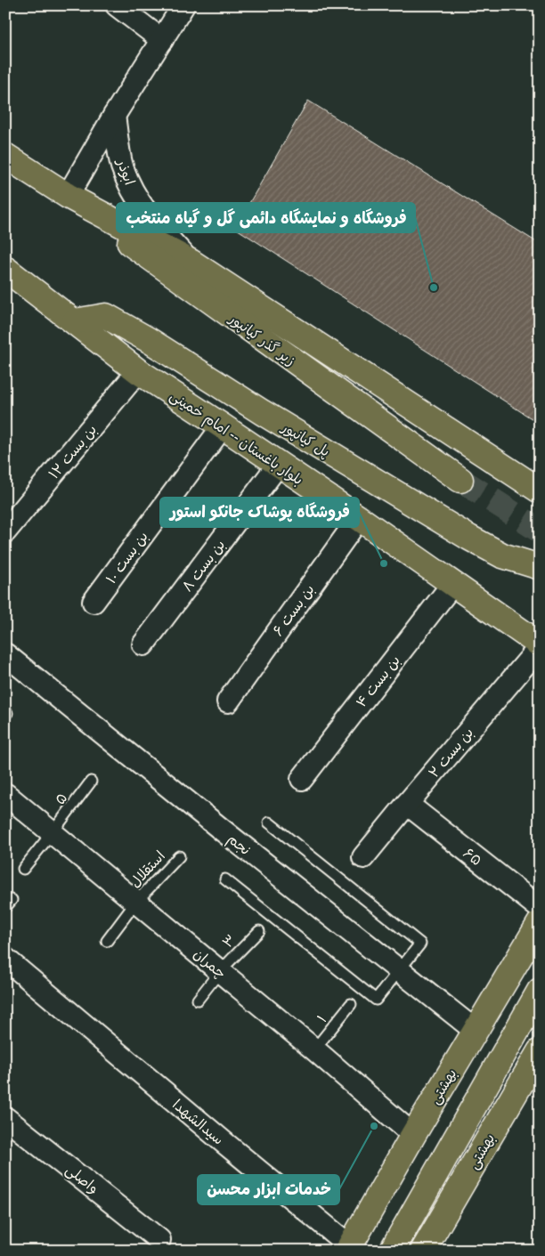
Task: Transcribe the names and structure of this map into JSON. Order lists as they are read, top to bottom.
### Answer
{
  "streets": {
    "main road": [
      "زیر گذر کیانپور",
      "بلوار باغستان -- امام خمینی",
      "پل کیانپور",
      "بهشتى",
      "بهشتی"
    ],
    "street": [
      "ابوذر",
      "بن بست ۱۲",
      "بن بست ۱۰",
      "بن بست ۸",
      "بن بست ۶",
      "بن بست ۴",
      "بن بست ۲",
      "نجم",
      "۶۵",
      "چمران",
      "سیدالشهدا",
      "واصلی"
    ],
    "lane": [
      "۵",
      "استقلال",
      "۳",
      "۱"
    ]
  },
  "crossings": [
    ["بلوار باغستان -- امام خمینی", "پل کیانپور"],
    ["بلوار باغستان -- امام خمینی", "بن بست ۱۲"],
    ["بلوار باغستان -- امام خمینی", "بن بست ۱۰"],
    ["بلوار باغستان -- امام خمینی", "بن بست ۸"],
    ["بلوار باغستان -- امام خمینی", "بن بست ۶"],
    ["بلوار باغستان -- امام خمینی", "بن بست ۴"],
    ["بلوار باغستان -- امام خمینی", "بن بست ۲"],
    ["بن بست ۲", "۶۵"],
    ["۵", "چمران"],
    ["نجم", "بهشتى"],
    ["استقلال", "چمران"],
    ["۳", "چمران"],
    ["چمران", "۱"],
    ["چمران", "بهشتى"],
    ["بهشتى", "سیدالشهدا"]
  ],
  "places": ["فروشگاه و نمایشگاه دائمی گل و گیاه منتخب", "فروشگاه پوشاک جانکو استور", "خدمات ابزار محسن"]
}
